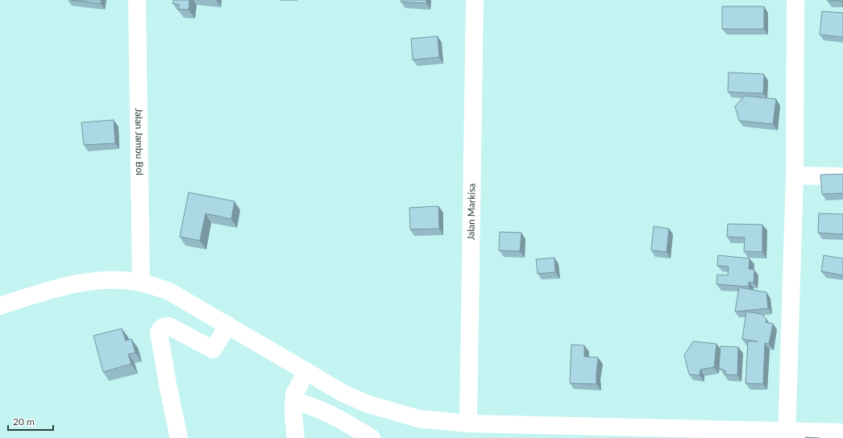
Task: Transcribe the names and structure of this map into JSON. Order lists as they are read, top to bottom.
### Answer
{
  "streets": {
    "street": ["Jalan Jambu Bol", "Jalan Markisa"]
  },
  "scale_bar": "20 m"
}
